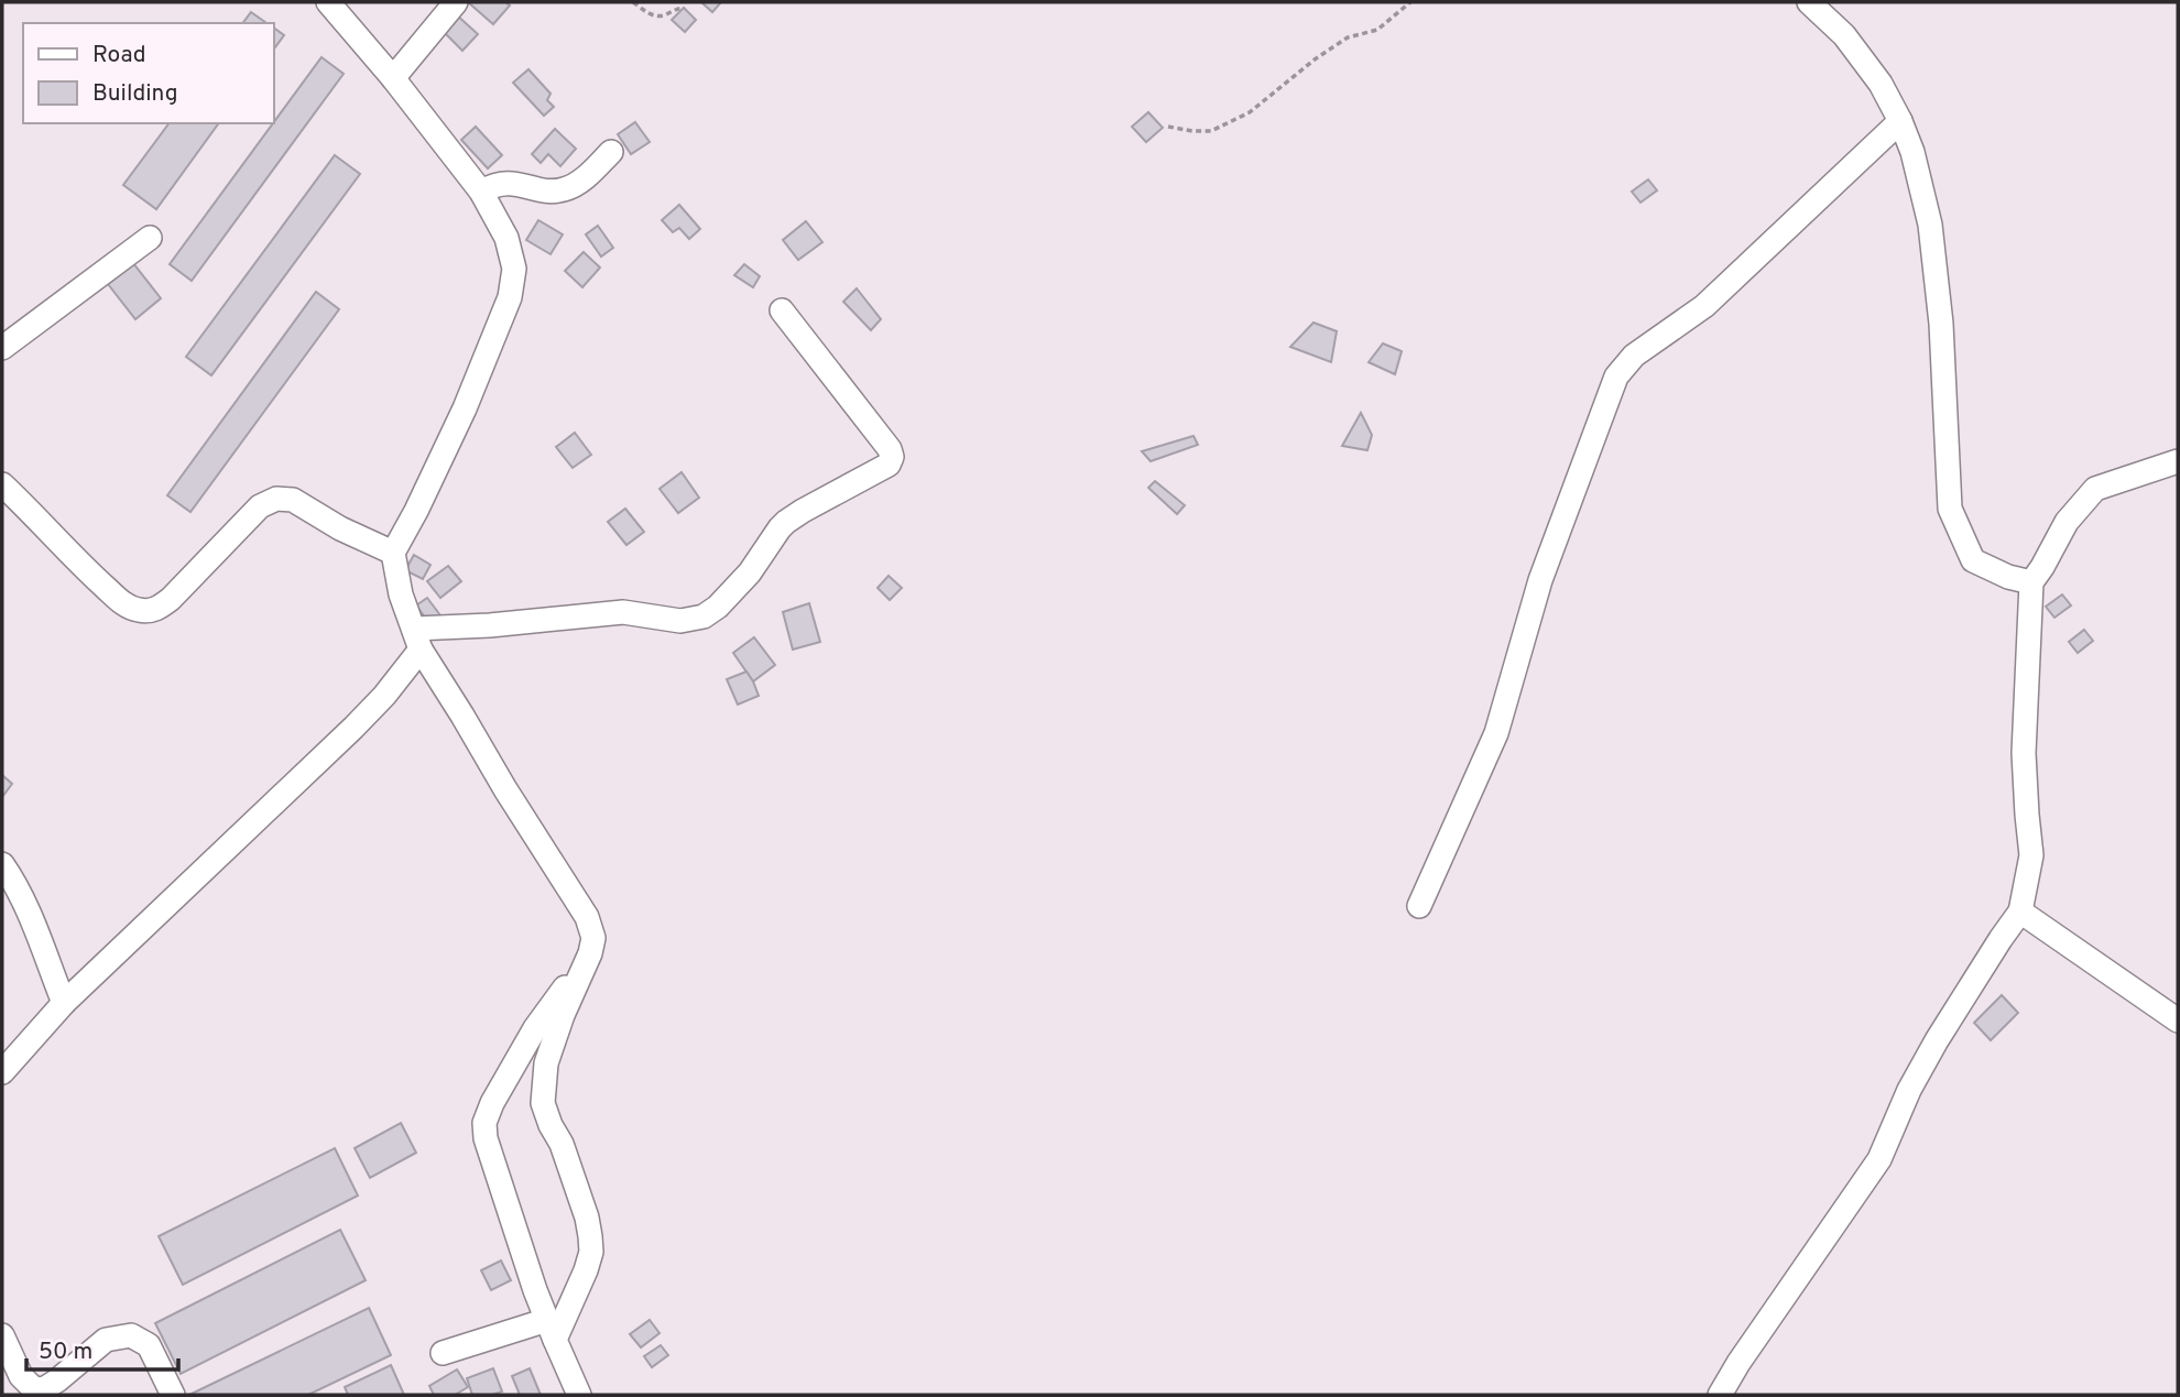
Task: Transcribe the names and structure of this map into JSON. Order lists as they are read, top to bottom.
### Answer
{
  "legend": ["Road", "Building"],
  "scale_bar": "50 m"
}
